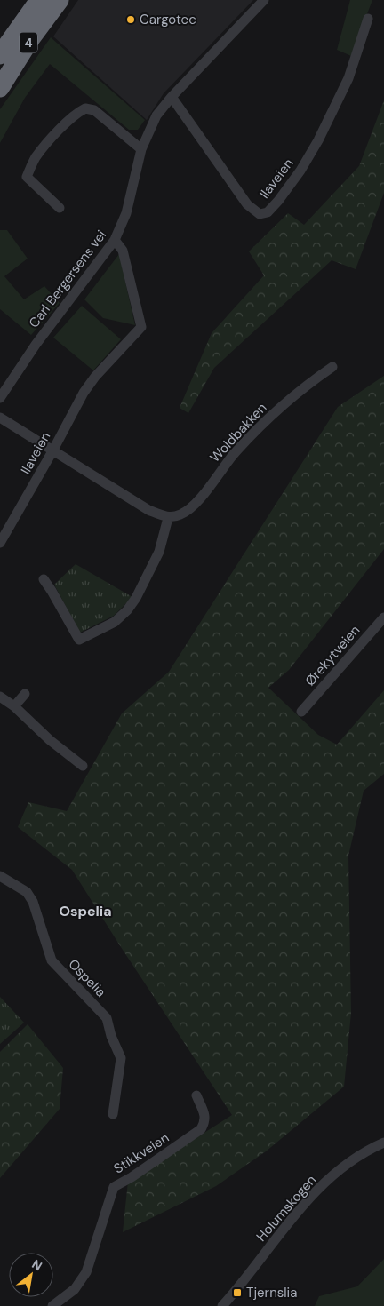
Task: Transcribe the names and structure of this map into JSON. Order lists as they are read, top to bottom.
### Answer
{
  "streets": {
    "highway": ["4"],
    "street": [
      "Ilaveien",
      "Carl Bergersens vei",
      "Woldbakken",
      "Ørekytveien",
      "Ospelia",
      "Stikkveien",
      "Holumskogen"
    ]
  },
  "crossings": [
    ["Ilaveien", "Carl Bergersens vei"]
  ],
  "districts": ["Ospelia"],
  "places": {
    "other": ["Cargotec"],
    "transit": ["Tjernslia"]
  },
  "north": "top right"
}
